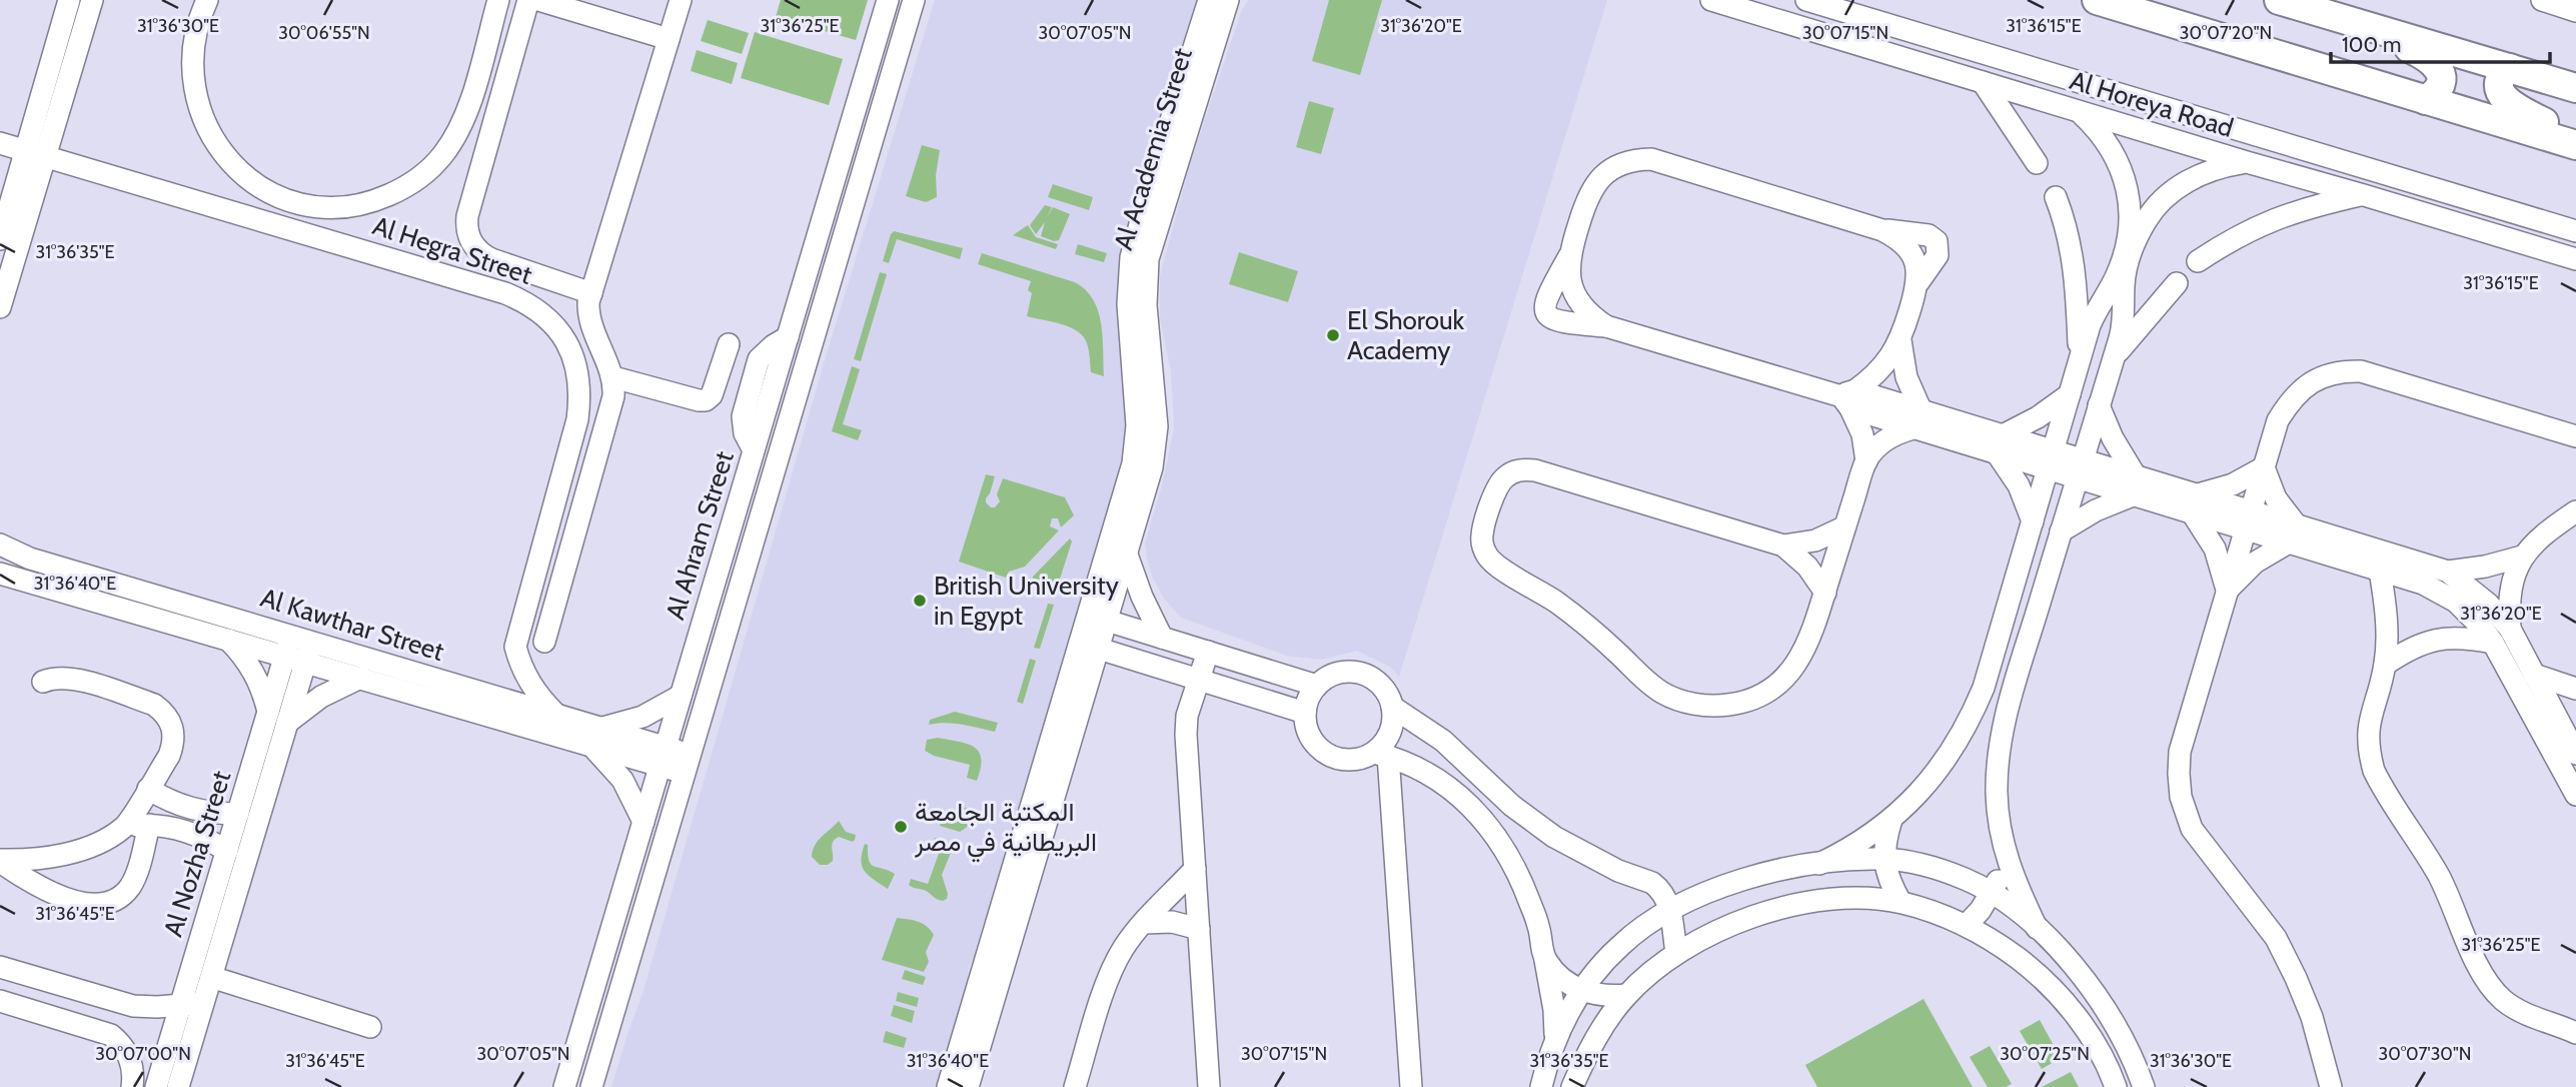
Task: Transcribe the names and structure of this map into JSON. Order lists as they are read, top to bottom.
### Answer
{
  "streets": {
    "street": [
      "Al Horeya Road",
      "Al Academia Street",
      "Al Hegra Street",
      "Al Ahram Street",
      "Al Kawthar Street",
      "Al Nozha Street"
    ]
  },
  "crossings": [
    ["Al Hegra Street", "Al Kawthar Street"],
    ["Al Ahram Street", "Al Kawthar Street"],
    ["Al Kawthar Street", "Al Nozha Street"]
  ],
  "places": ["El Shorouk Academy", "British University in Egypt", "المكتبة الجامعة البريطانية في مصر"],
  "scale_bar": "100 m",
  "coordinates": [
    "31°36'20\"E",
    "31°36'30\"E",
    "31°36'25\"E",
    "31°36'15\"E",
    "30°06'55\"N",
    "30°07'05\"N",
    "30°07'15\"N",
    "30°07'20\"N",
    "31°36'35\"E",
    "31°36'40\"E",
    "31°36'45\"E",
    "30°07'00\"N",
    "30°07'25\"N",
    "30°07'30\"N"
  ]
}
